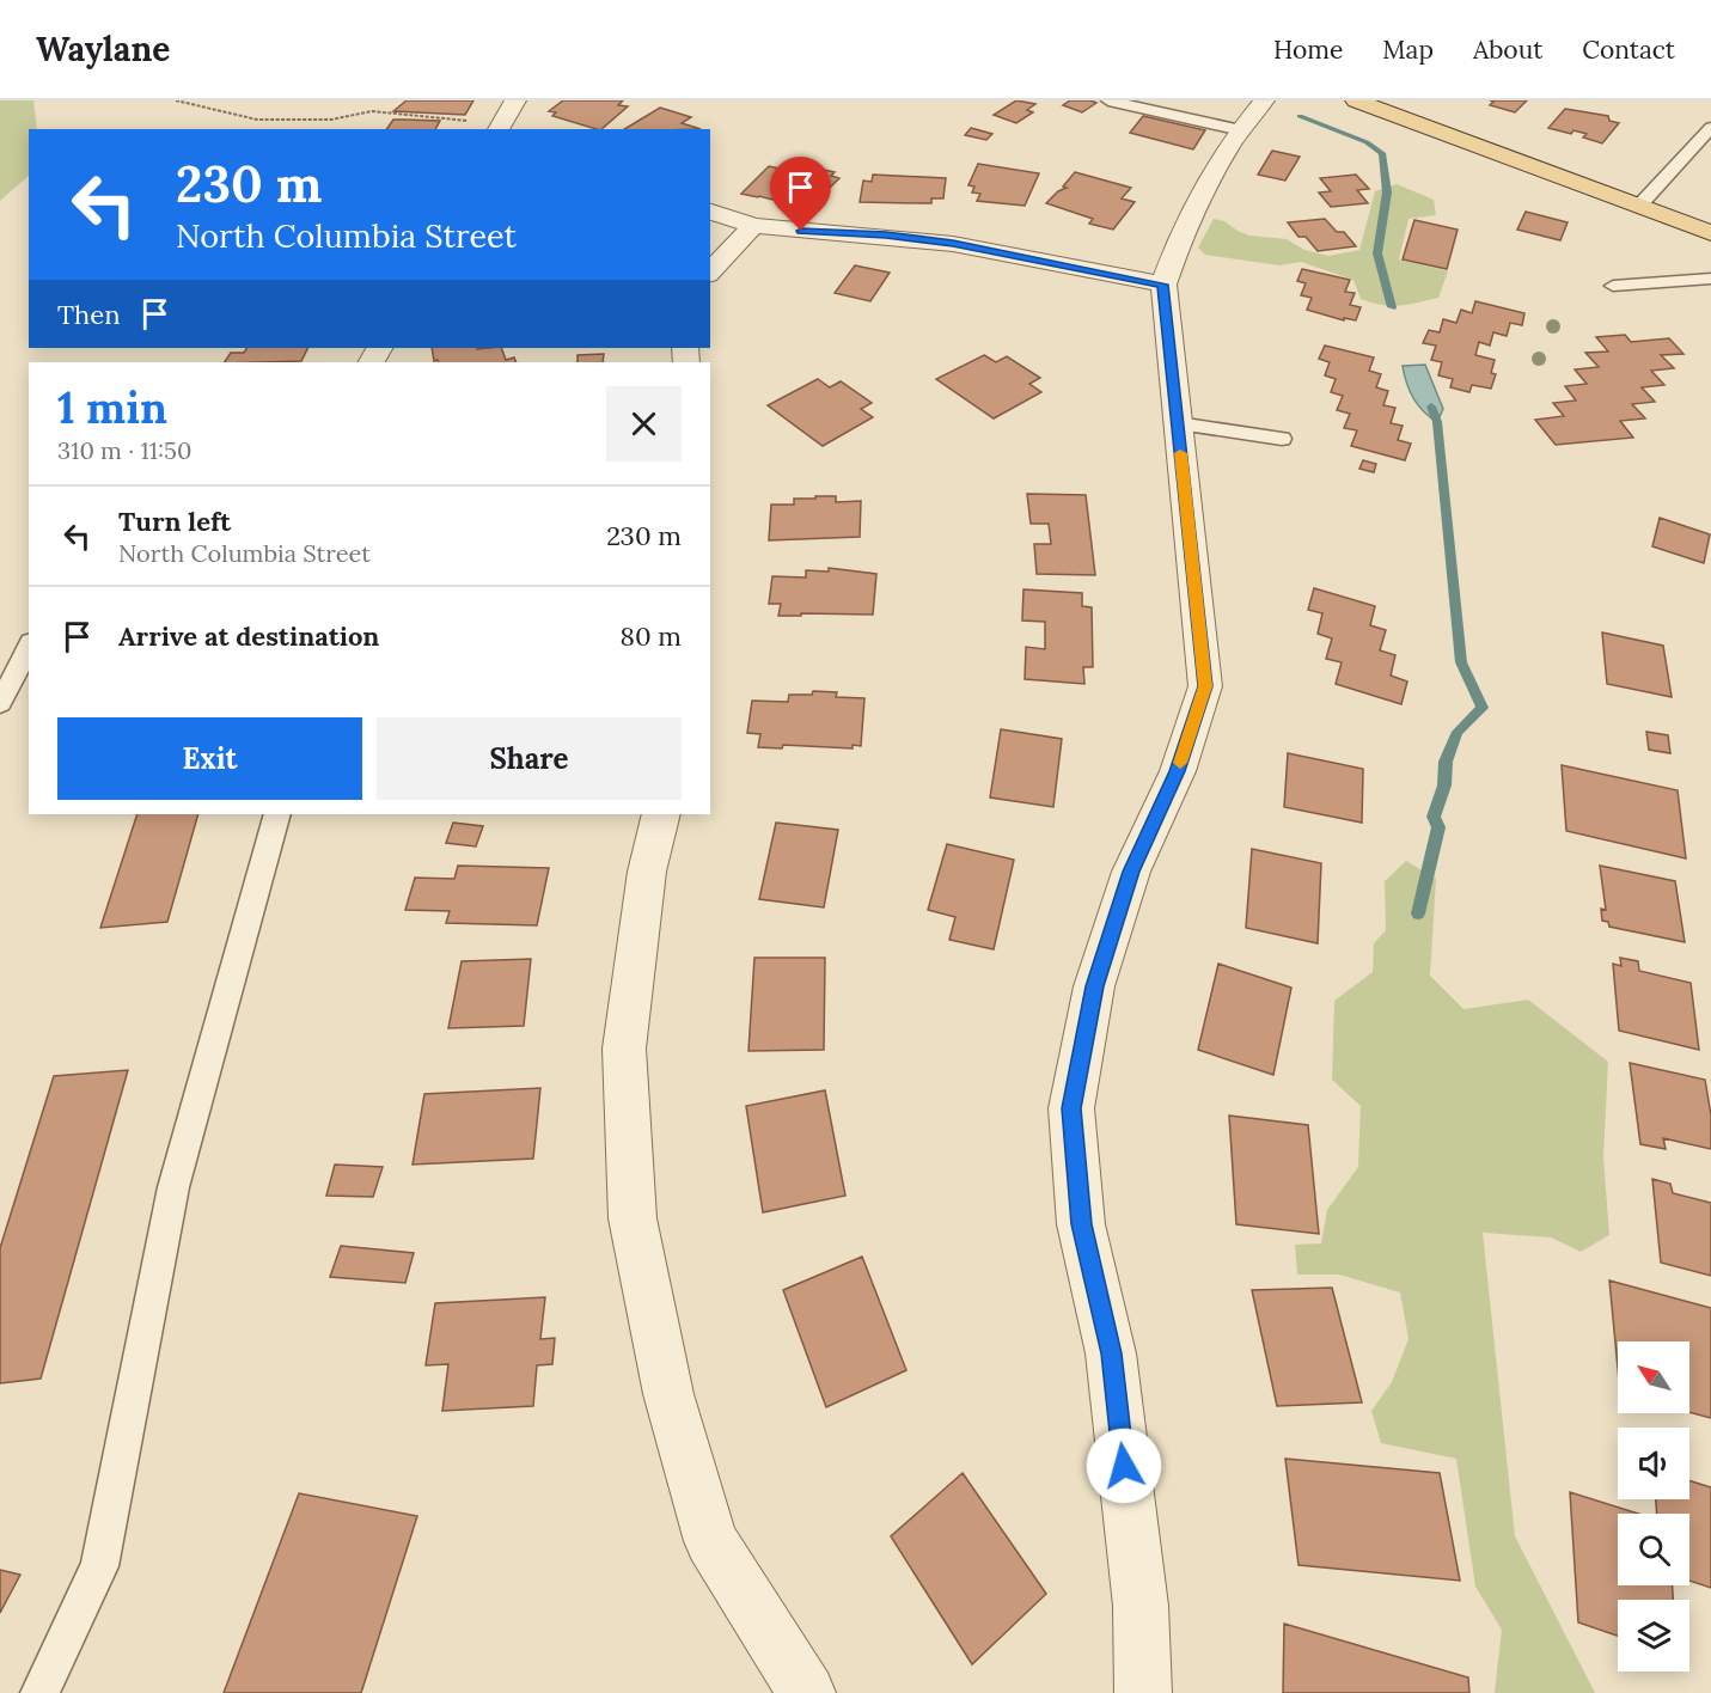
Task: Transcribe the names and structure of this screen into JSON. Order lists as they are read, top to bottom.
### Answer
{
  "north": "top left",
  "page": {
    "header": "Waylane",
    "nav": [
      "Home",
      "Map",
      "About",
      "Contact"
    ],
    "turn": ["230 m", "North Columbia Street"],
    "then": "Then",
    "heading": ["1 min", "310 m · 11:50"],
    "list": [
      {
        "name": "Turn left",
        "note": "North Columbia Street",
        "value": "230 m"
      },
      {
        "name": "Arrive at destination",
        "value": "80 m"
      }
    ],
    "buttons": ["Exit", "Share"]
  }
}
